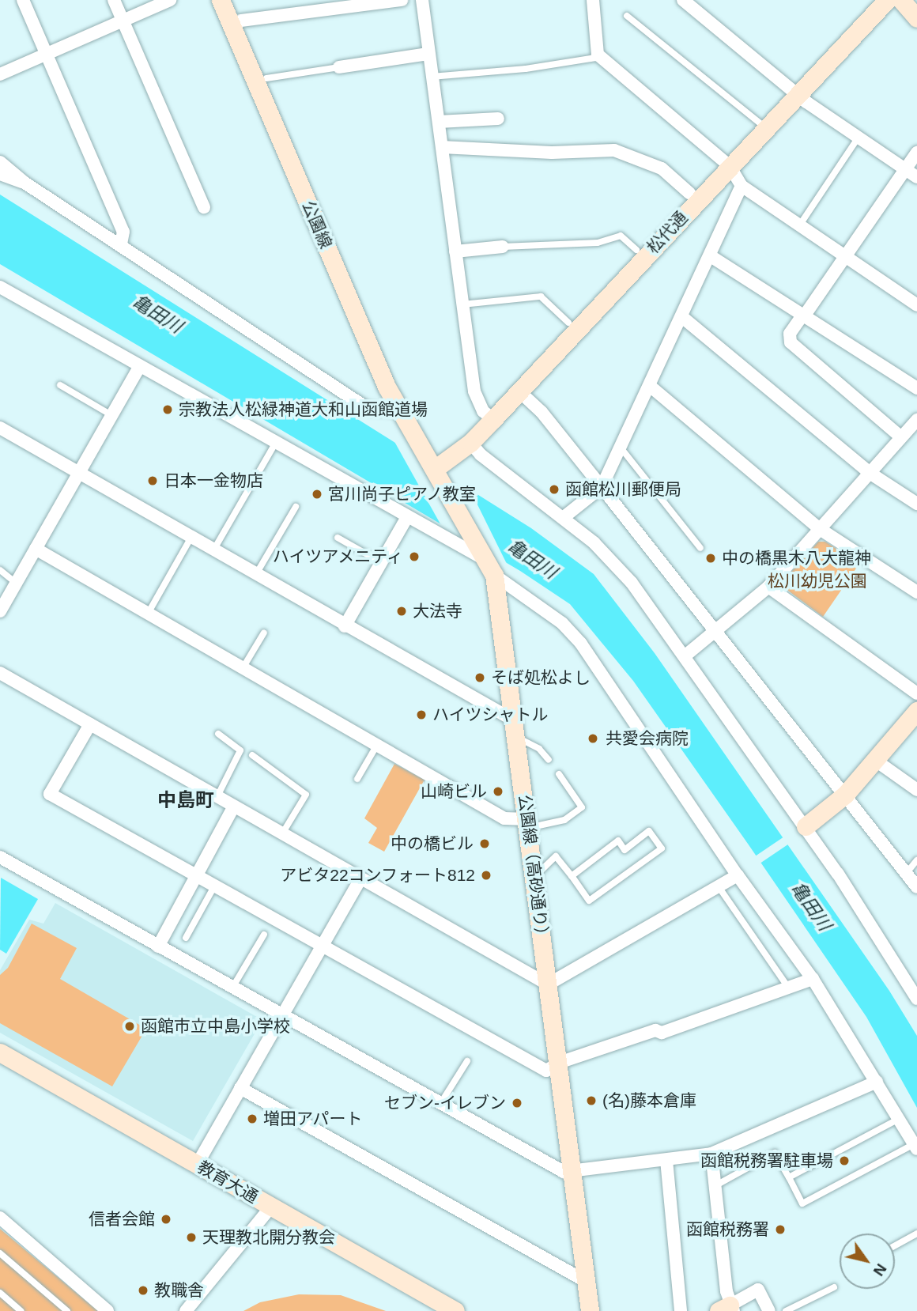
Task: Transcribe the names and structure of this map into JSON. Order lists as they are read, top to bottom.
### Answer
{
  "streets": {
    "street": [
      "公園線",
      "松代通",
      "公園線（高砂通り）",
      "教育大通"
    ]
  },
  "crossings": [
    ["公園線", "公園線（高砂通り）"],
    ["松代通", "公園線（高砂通り）"]
  ],
  "districts": ["中島町"],
  "water": ["亀田川"],
  "parks": ["松川幼児公園"],
  "places": [
    "宗教法人松緑神道大和山函館道場",
    "日本一金物店",
    "函館松川郵便局",
    "宮川尚子ピアノ教室",
    "ハイツアメニティ",
    "中の橋黒木八大龍神",
    "大法寺",
    "そば処松よし",
    "ハイツシャトル",
    "共愛会病院",
    "山崎ビル",
    "中の橋ビル",
    "アビタ22コンフォート812",
    "函館市立中島小学校",
    "(名)藤本倉庫",
    "セブン-イレブン",
    "増田アパート",
    "函館税務署駐車場",
    "信者会館",
    "函館税務署",
    "天理教北開分教会",
    "教職舎"
  ],
  "north": "bottom right"
}
